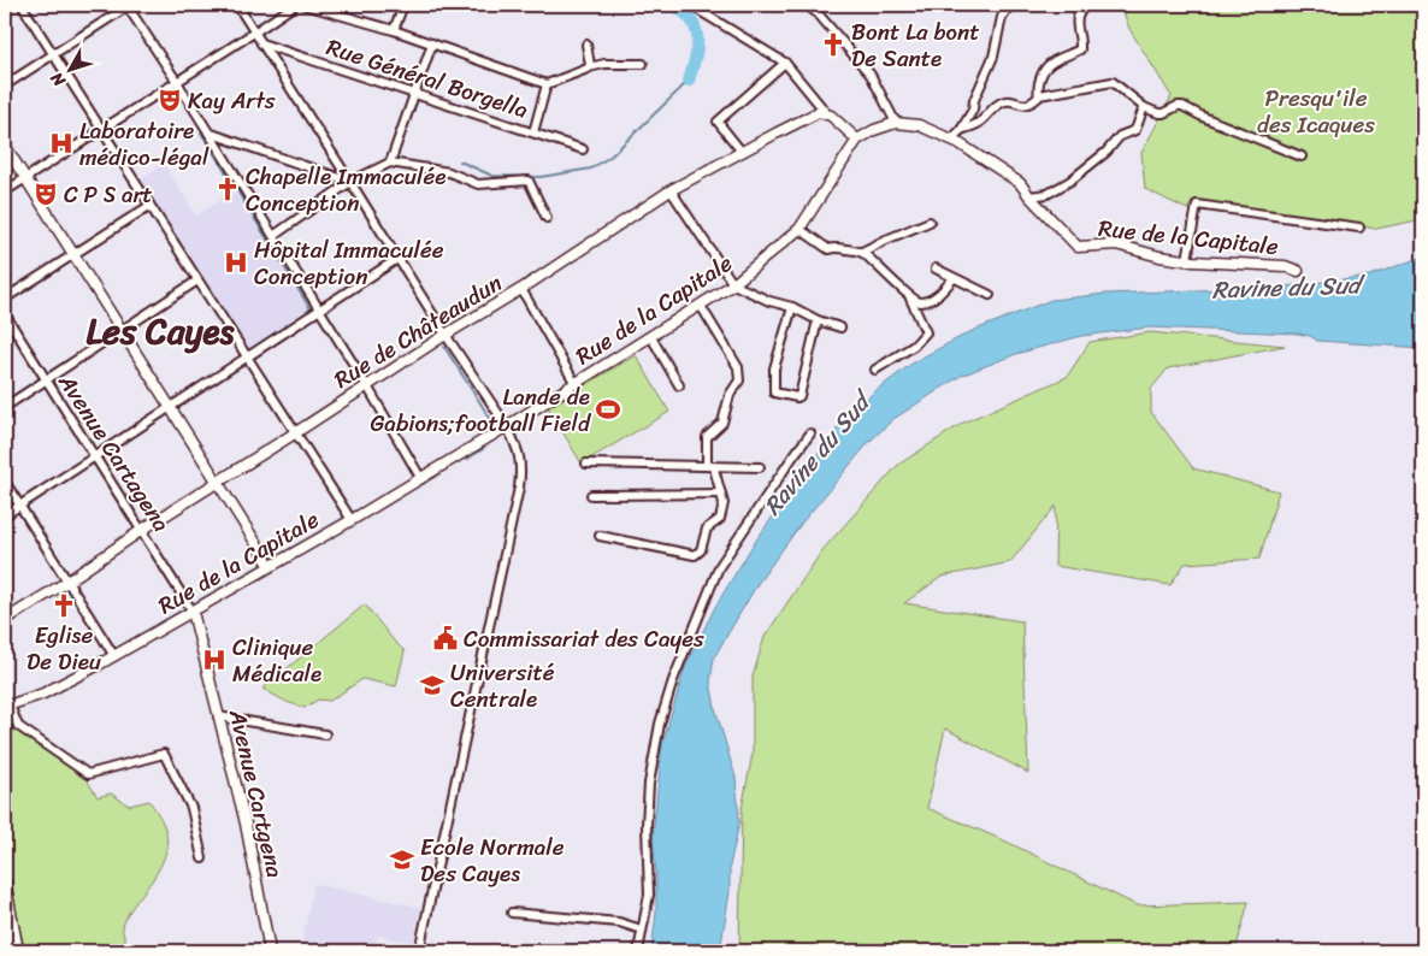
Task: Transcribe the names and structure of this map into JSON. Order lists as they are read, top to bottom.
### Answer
{
  "streets": {
    "street": [
      "Rue Général Borgella",
      "Rue de la Capitale",
      "Rue de Châteaudun",
      "Avenue Cartagena",
      "Avenue Cartgena"
    ]
  },
  "crossings": [
    ["Rue de la Capitale", "Avenue Cartagena"],
    ["Rue de la Capitale", "Avenue Cartgena"],
    ["Rue de Châteaudun", "Avenue Cartagena"],
    ["Avenue Cartagena", "Avenue Cartgena"]
  ],
  "districts": ["Les Cayes"],
  "water": ["Ravine du Sud"],
  "parks": ["Presqu'ile des Icaques"],
  "places": {
    "church": ["Bont La bont De Sante", "Chapelle Immaculée Conception", "Eglise De Dieu"],
    "theatre": ["Kay Arts", "C P S art"],
    "hospital": ["Laboratoire médico-légal", "Hôpital Immaculée Conception", "Clinique Médicale"],
    "sports": ["Lande de Gabions;football Field"],
    "public building": ["Commissariat des Cayes"],
    "school or university": ["Université Centrale", "Ecole Normale Des Cayes"]
  },
  "north": "bottom left"
}
